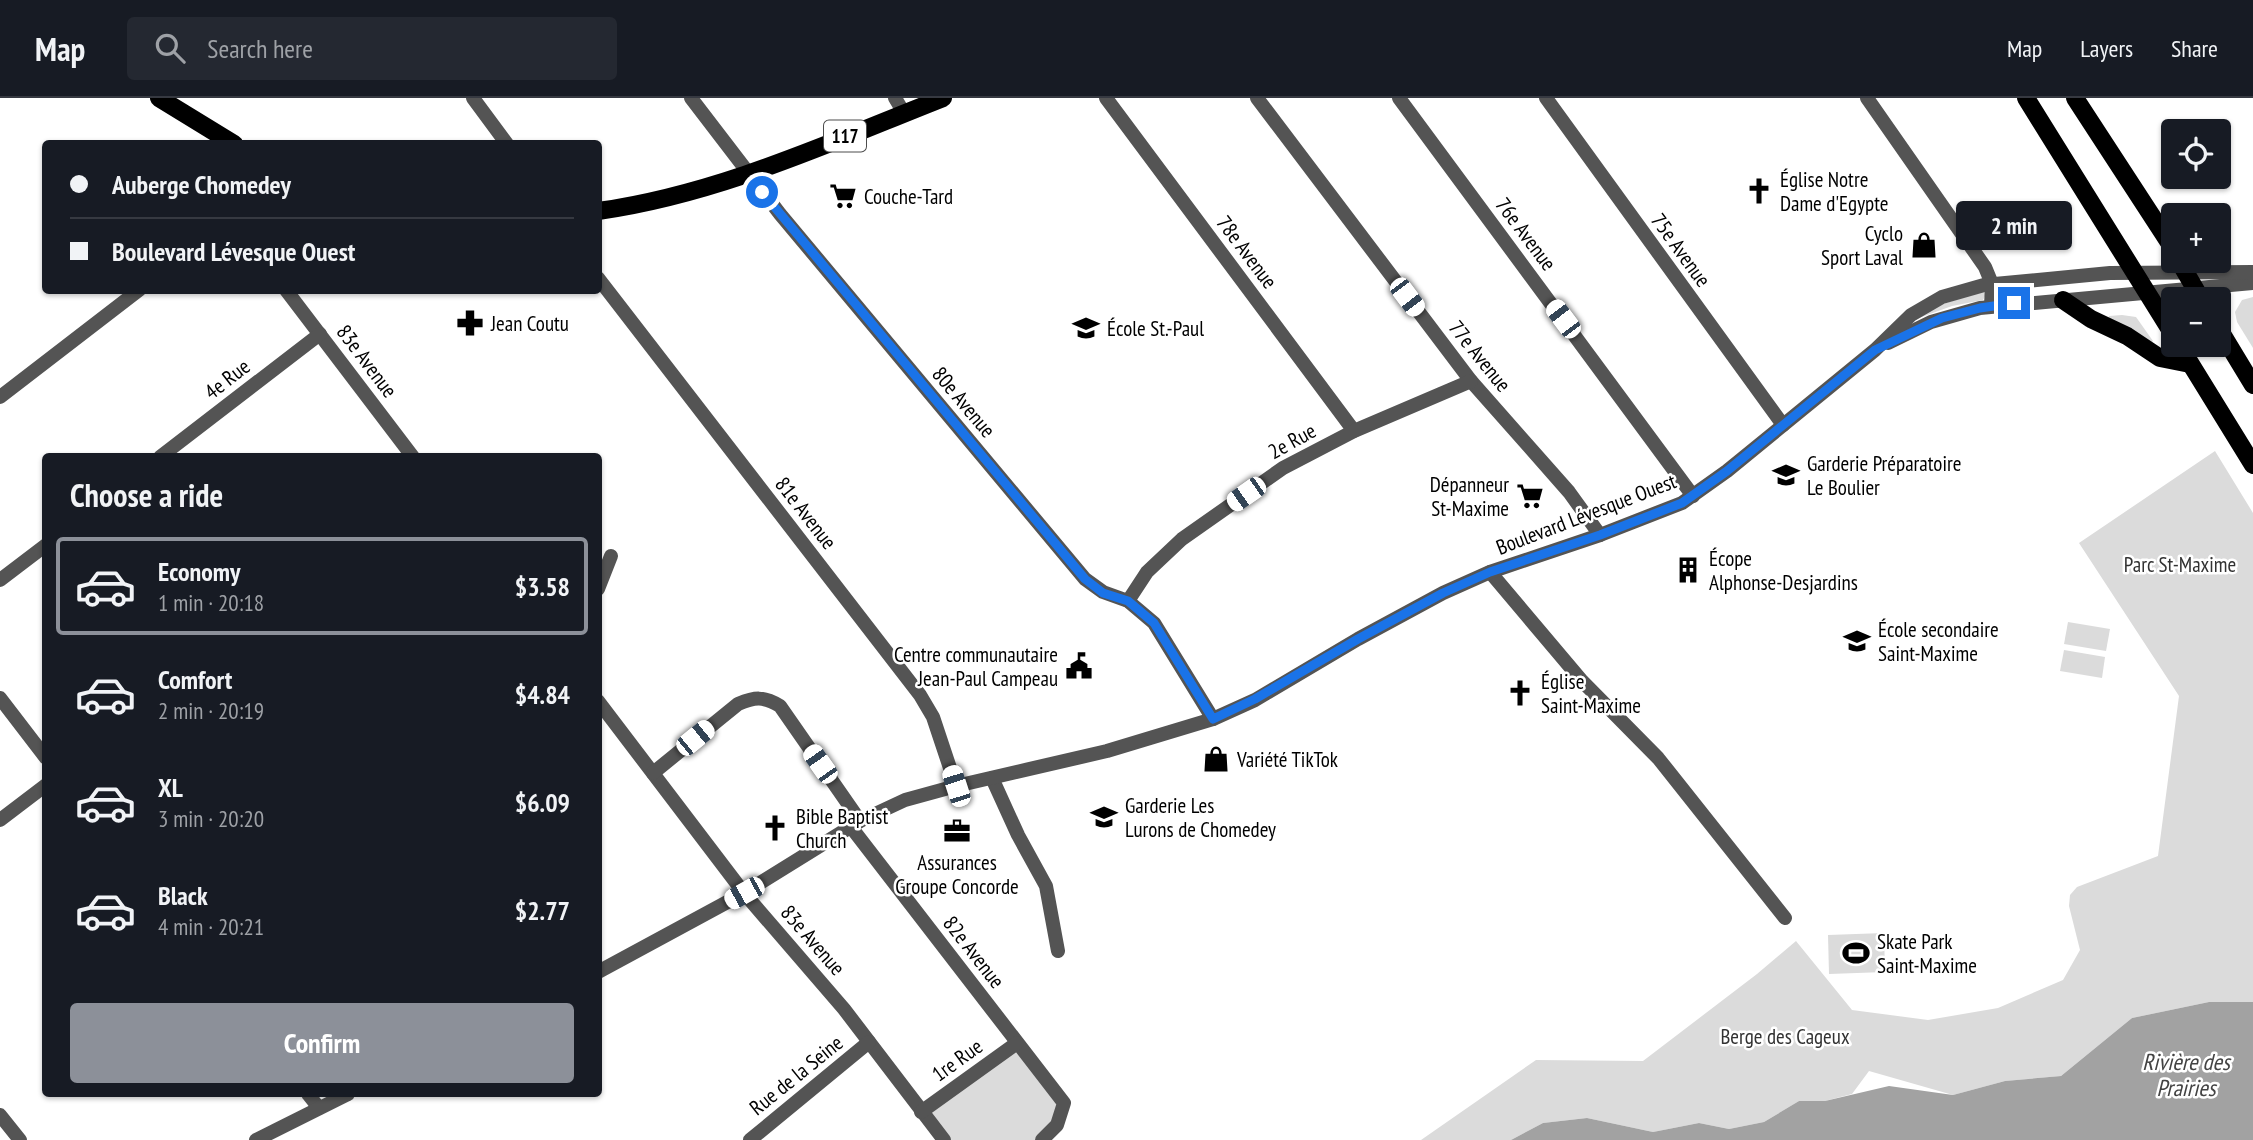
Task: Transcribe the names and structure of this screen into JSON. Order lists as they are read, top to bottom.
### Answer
{
  "streets": {
    "main road": ["117"],
    "street": [
      "76e Avenue",
      "75e Avenue",
      "78e Avenue",
      "77e Avenue",
      "83e Avenue",
      "4e Rue",
      "80e Avenue",
      "2e Rue",
      "81e Avenue",
      "Boulevard Lévesque Ouest",
      "82e Avenue",
      "1re Rue",
      "Rue de la Seine"
    ]
  },
  "crossings": [
    ["117", "80e Avenue"],
    ["76e Avenue", "Boulevard Lévesque Ouest"],
    ["75e Avenue", "Boulevard Lévesque Ouest"],
    ["78e Avenue", "2e Rue"],
    ["77e Avenue", "2e Rue"],
    ["77e Avenue", "Boulevard Lévesque Ouest"],
    ["83e Avenue", "4e Rue"],
    ["83e Avenue", "Boulevard Lévesque Ouest"],
    ["83e Avenue", "82e Avenue"],
    ["83e Avenue", "1re Rue"],
    ["83e Avenue", "Rue de la Seine"],
    ["80e Avenue", "2e Rue"],
    ["80e Avenue", "Boulevard Lévesque Ouest"],
    ["81e Avenue", "Boulevard Lévesque Ouest"],
    ["Boulevard Lévesque Ouest", "82e Avenue"],
    ["82e Avenue", "1re Rue"]
  ],
  "water": ["Rivière des Prairies"],
  "parks": ["Parc St-Maxime", "Berge des Cageux"],
  "places": {
    "church": ["Église Notre Dame d'Egypte", "Église Saint-Maxime", "Bible Baptist Church"],
    "supermarket": ["Couche-Tard", "Dépanneur St-Maxime"],
    "shop": ["Cyclo Sport Laval", "Variété TikTok"],
    "pharmacy": ["Jean Coutu"],
    "school or university": [
      "École St.-Paul",
      "Garderie Préparatoire Le Boulier",
      "École secondaire Saint-Maxime",
      "Garderie Les Lurons de Chomedey"
    ],
    "building": ["Écope Alphonse-Desjardins"],
    "public building": ["Centre communautaire Jean-Paul Campeau"],
    "office": ["Assurances Groupe Concorde"],
    "sports": ["Skate Park Saint-Maxime"]
  },
  "page": {
    "header": "Map",
    "search": "Search here",
    "nav": ["Map", "Layers", "Share"],
    "map_buttons": ["+", "−"],
    "banner": ["Auberge Chomedey", "Boulevard Lévesque Ouest"],
    "bubble": "2 min",
    "heading": "Choose a ride",
    "list": [
      {
        "name": "Economy",
        "note": "1 min · 20:18",
        "value": "$3.58"
      },
      {
        "name": "Comfort",
        "note": "2 min · 20:19",
        "value": "$4.84"
      },
      {
        "name": "XL",
        "note": "3 min · 20:20",
        "value": "$6.09"
      },
      {
        "name": "Black",
        "note": "4 min · 20:21",
        "value": "$2.77"
      }
    ],
    "buttons": "Confirm"
  }
}
